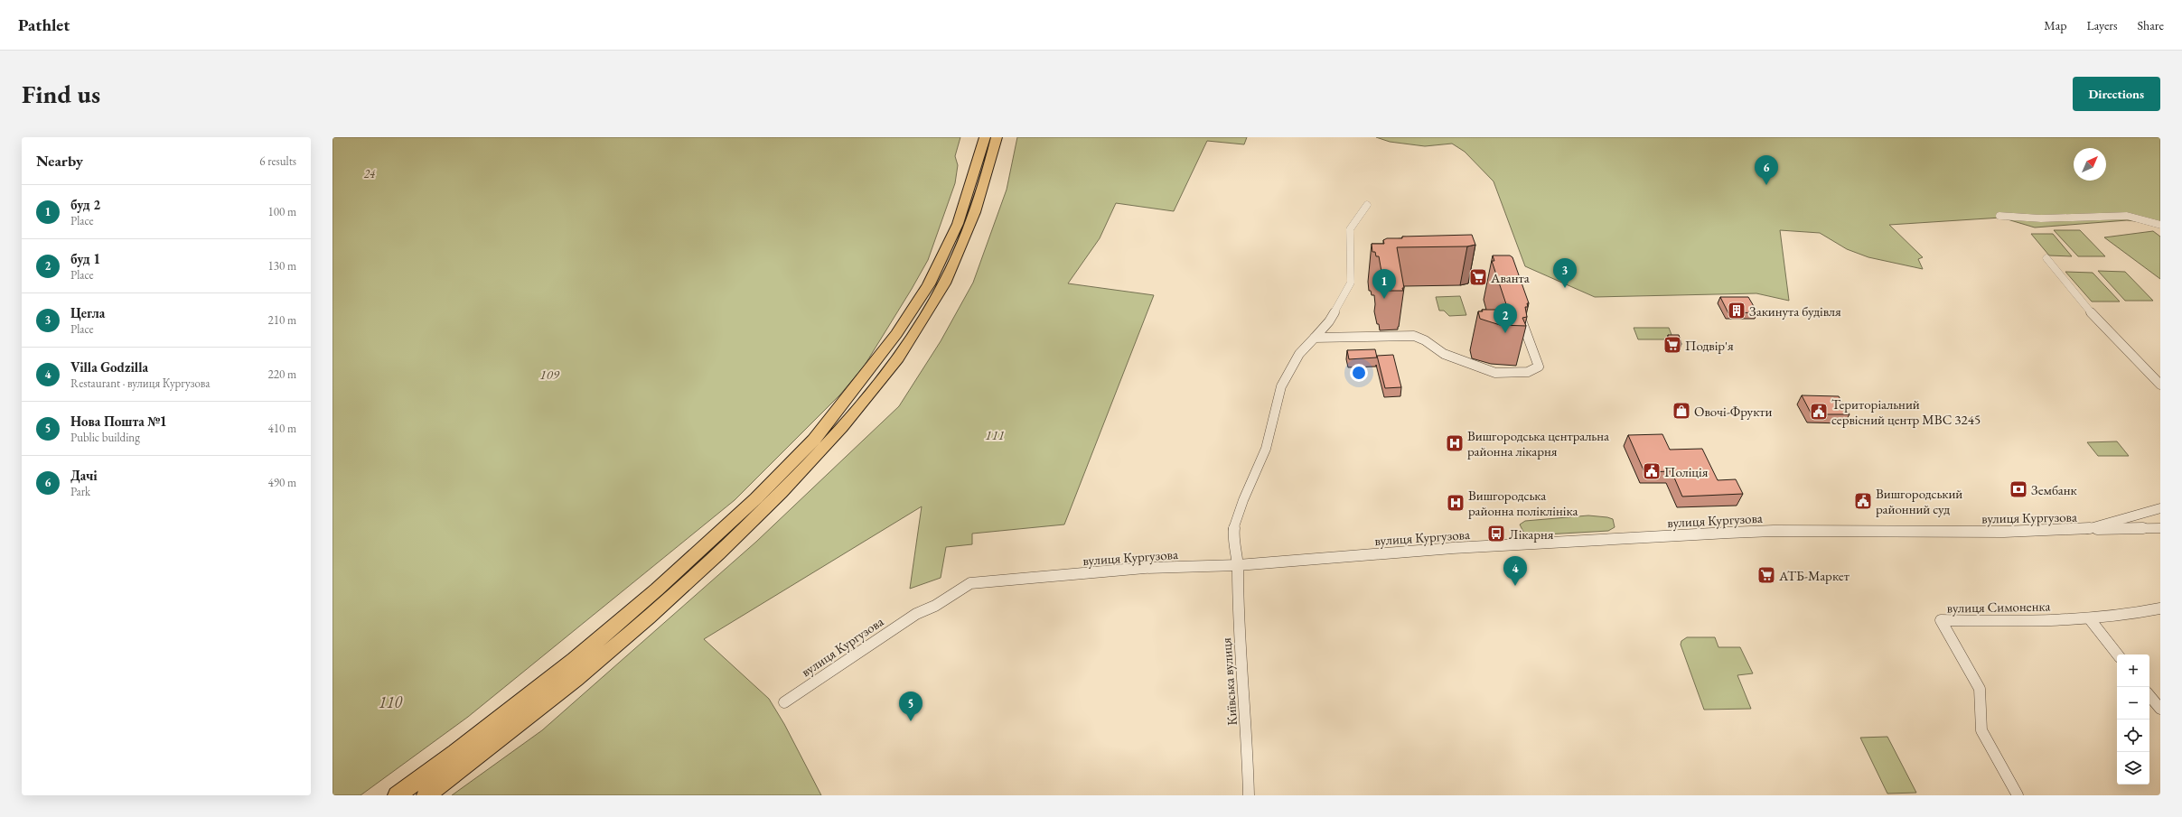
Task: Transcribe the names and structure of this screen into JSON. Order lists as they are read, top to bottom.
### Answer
{
  "streets": {
    "street": ["вулиця Кургузова", "вулиця Симоненка", "Київська вулиця"]
  },
  "crossings": [
    ["вулиця Кургузова", "Київська вулиця"]
  ],
  "parks": [
    "24",
    "109",
    "111",
    "110"
  ],
  "places": {
    "supermarket": ["Аванта", "Подвір'я", "АТБ-Маркет"],
    "building": ["Закинута будівля"],
    "shop": ["Овочі-Фрукти"],
    "public building": ["Територіальний сервісний центр МВС 3245", "Поліція", "Вишгородський районний суд"],
    "hospital": ["Вишгородська центральна районна лікарня", "Вишгородська районна поліклініка"],
    "bank": ["Зембанк"],
    "bus stop": ["Лікарня"]
  },
  "north": "top right",
  "page": {
    "header": "Pathlet",
    "nav": ["Map", "Layers", "Share"],
    "buttons": "Directions",
    "title": "Find us",
    "heading": ["Nearby", "6 results"],
    "pins": [
      "6",
      "3",
      "1",
      "2",
      "4",
      "5"
    ],
    "list": [
      {
        "mark": "1",
        "name": "буд 2",
        "note": "Place",
        "value": "100 m"
      },
      {
        "mark": "2",
        "name": "буд 1",
        "note": "Place",
        "value": "130 m"
      },
      {
        "mark": "3",
        "name": "Цегла",
        "note": "Place",
        "value": "210 m"
      },
      {
        "mark": "4",
        "name": "Villa Godzilla",
        "note": "Restaurant · вулиця Кургузова",
        "value": "220 m"
      },
      {
        "mark": "5",
        "name": "Нова Пошта №1",
        "note": "Public building",
        "value": "410 m"
      },
      {
        "mark": "6",
        "name": "Дачі",
        "note": "Park",
        "value": "490 m"
      }
    ],
    "map_buttons": ["+", "−"]
  }
}
